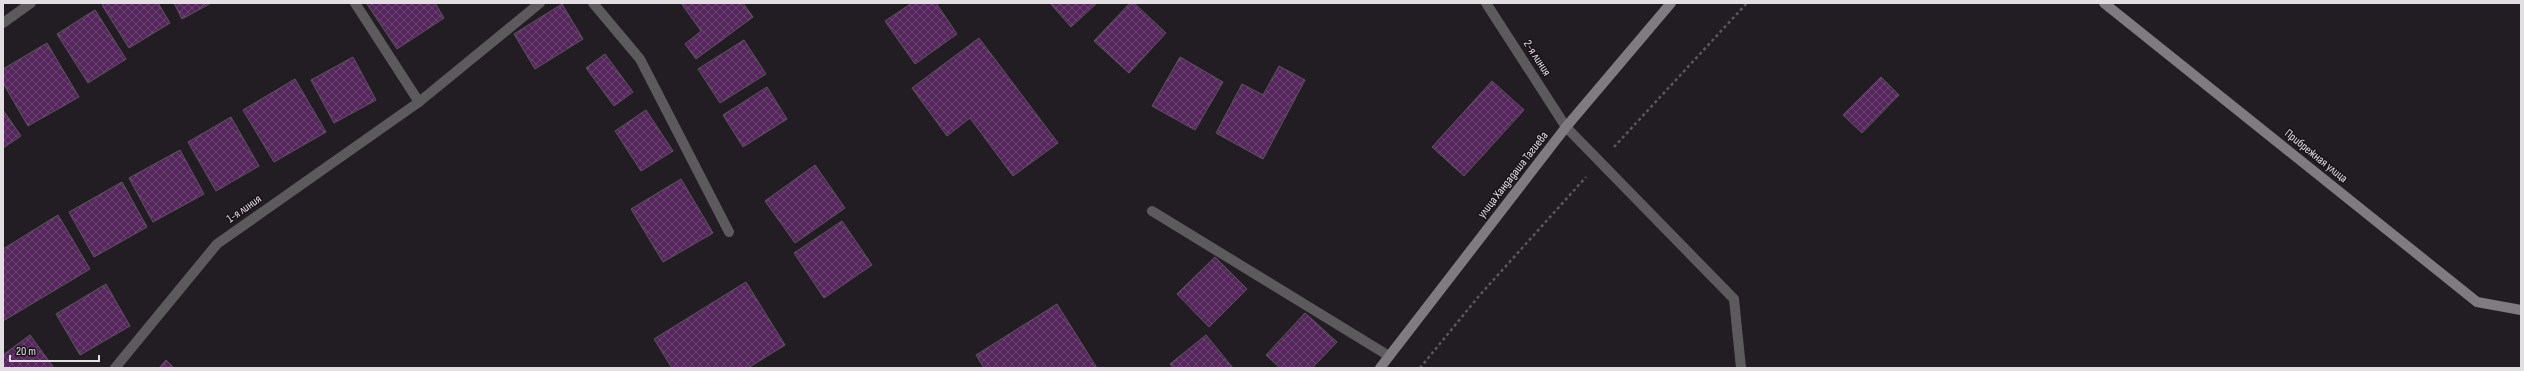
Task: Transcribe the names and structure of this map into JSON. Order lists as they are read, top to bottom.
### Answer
{
  "streets": {
    "street": [
      "2-я линия",
      "Прибрежная улица",
      "улица Хандадаша Тагиева",
      "1-я линия"
    ]
  },
  "crossings": [
    ["2-я линия", "улица Хандадаша Тагиева"]
  ],
  "scale_bar": "20 m"
}
